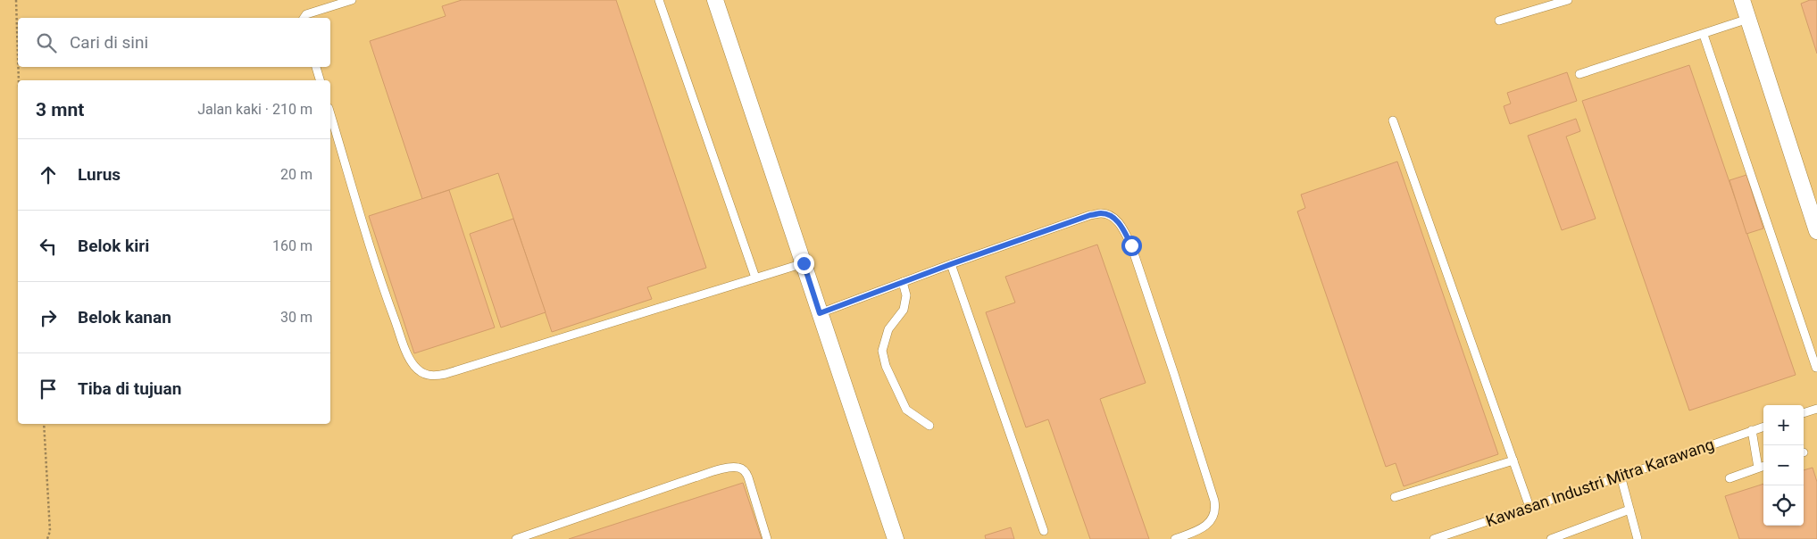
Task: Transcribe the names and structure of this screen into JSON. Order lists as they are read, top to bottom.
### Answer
{
  "streets": {
    "lane": ["Kawasan Industri Mitra Karawang"]
  },
  "page": {
    "search": "Cari di sini",
    "heading": ["3 mnt", "Jalan kaki · 210 m"],
    "list": [
      ["Lurus", "20 m"],
      ["Belok kiri", "160 m"],
      ["Belok kanan", "30 m"],
      "Tiba di tujuan"
    ],
    "map_buttons": ["+", "−"]
  }
}
